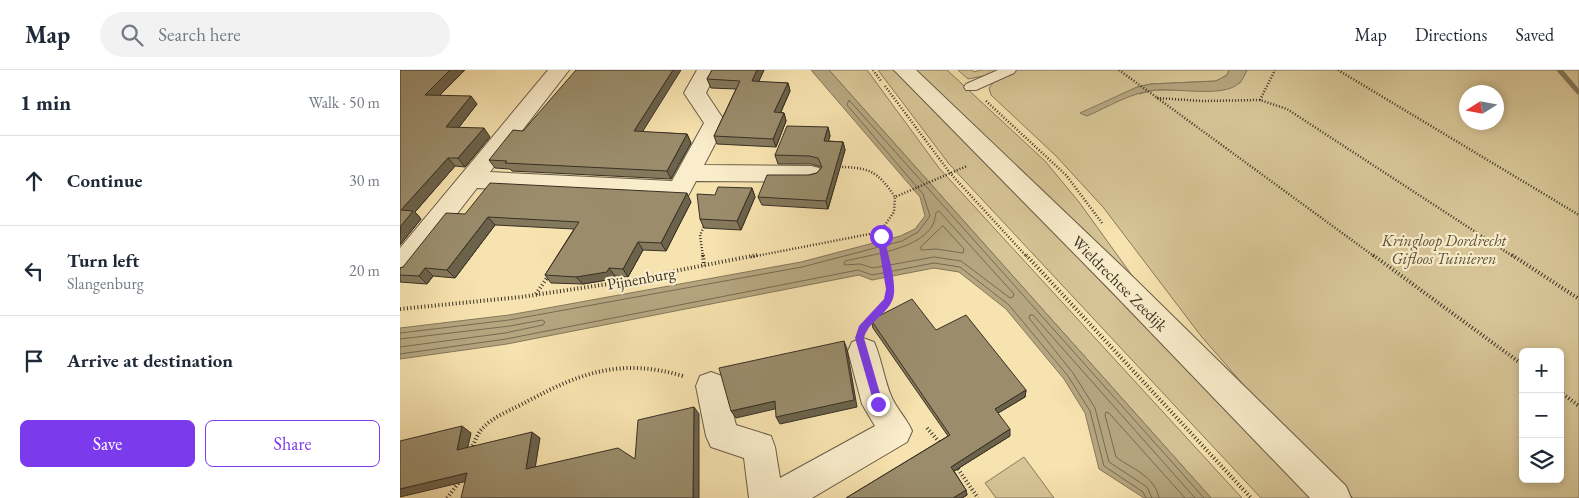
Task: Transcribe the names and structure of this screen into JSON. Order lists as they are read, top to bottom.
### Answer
{
  "streets": {
    "street": ["Wieldrechtse Zeedijk"],
    "path": ["Pijnenburg"]
  },
  "parks": ["Kringloop Dordrecht Gifloos Tuinieren"],
  "north": "left",
  "page": {
    "header": "Map",
    "search": "Search here",
    "nav": ["Map", "Directions", "Saved"],
    "heading": ["1 min", "Walk · 50 m"],
    "list": [
      ["Continue", "30 m"],
      ["Turn left", "Slangenburg", "20 m"],
      "Arrive at destination"
    ],
    "map_buttons": ["+", "−"],
    "buttons": ["Save", "Share"]
  }
}
